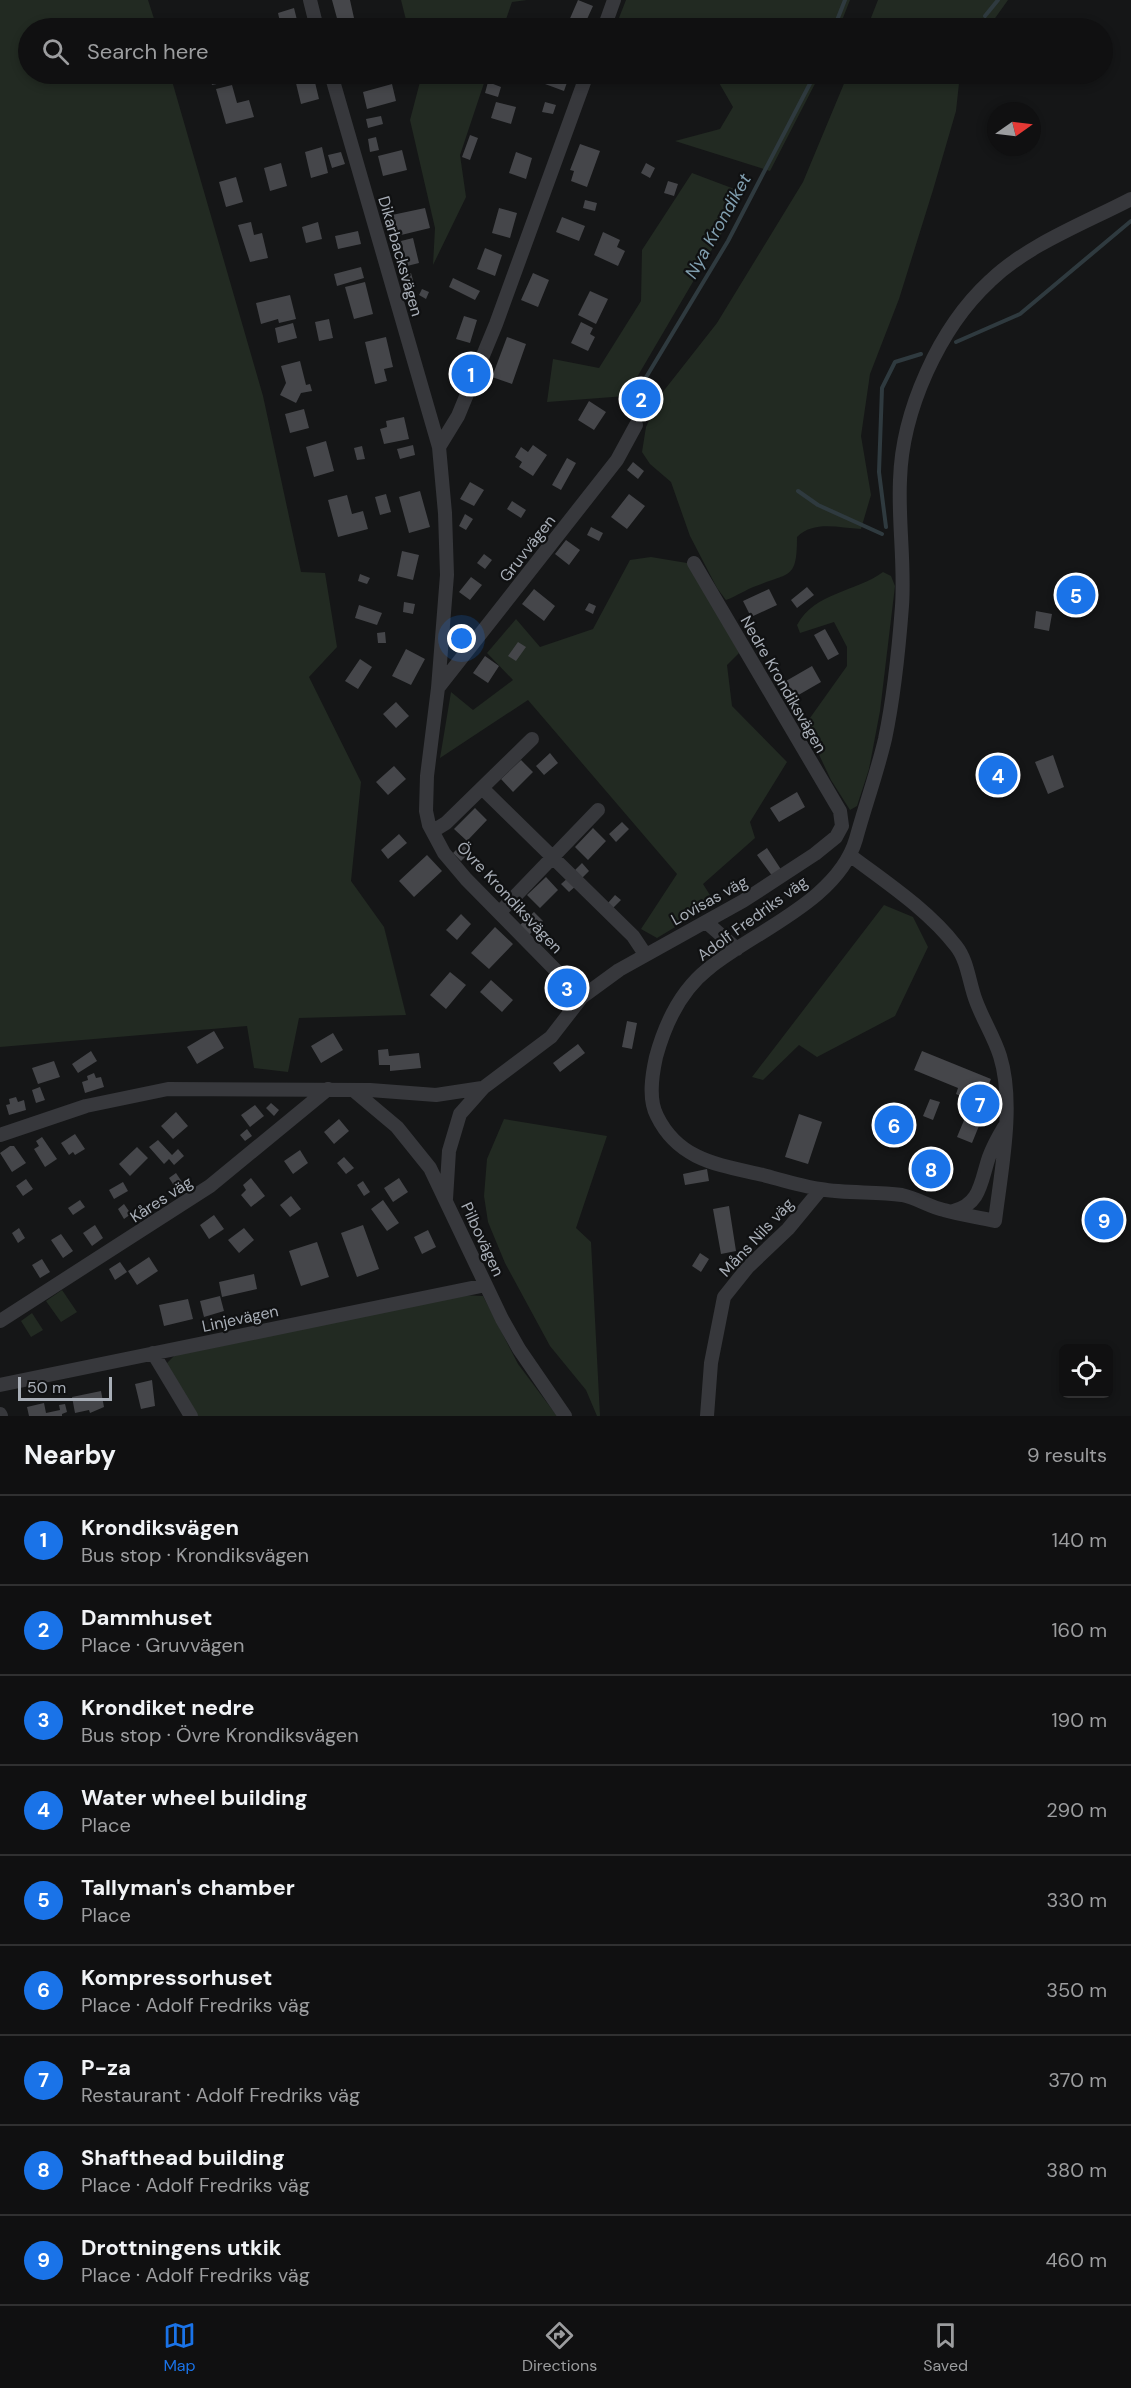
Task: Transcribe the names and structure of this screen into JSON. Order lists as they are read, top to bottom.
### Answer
{
  "streets": {
    "street": [
      "Dikarbacksvägen",
      "Gruvvägen",
      "Nedre Krondiksvägen",
      "Övre Krondiksvägen",
      "Lovisas väg",
      "Adolf Fredriks väg",
      "Kåres väg",
      "Måns Nils väg",
      "Pilbovägen",
      "Linjevägen"
    ]
  },
  "crossings": [
    ["Dikarbacksvägen", "Övre Krondiksvägen"],
    ["Gruvvägen", "Övre Krondiksvägen"],
    ["Nedre Krondiksvägen", "Lovisas väg"],
    ["Övre Krondiksvägen", "Lovisas väg"],
    ["Adolf Fredriks väg", "Måns Nils väg"],
    ["Pilbovägen", "Linjevägen"]
  ],
  "water": ["Nya Krondiket"],
  "scale_bar": "50 m",
  "north": "right",
  "page": {
    "search": "Search here",
    "pins": [
      "1",
      "2",
      "5",
      "4",
      "3",
      "7",
      "6",
      "8",
      "9"
    ],
    "scale": "50 m",
    "heading": ["Nearby", "9 results"],
    "list": [
      {
        "mark": "1",
        "name": "Krondiksvägen",
        "note": "Bus stop · Krondiksvägen",
        "value": "140 m"
      },
      {
        "mark": "2",
        "name": "Dammhuset",
        "note": "Place · Gruvvägen",
        "value": "160 m"
      },
      {
        "mark": "3",
        "name": "Krondiket nedre",
        "note": "Bus stop · Övre Krondiksvägen",
        "value": "190 m"
      },
      {
        "mark": "4",
        "name": "Water wheel building",
        "note": "Place",
        "value": "290 m"
      },
      {
        "mark": "5",
        "name": "Tallyman's chamber",
        "note": "Place",
        "value": "330 m"
      },
      {
        "mark": "6",
        "name": "Kompressorhuset",
        "note": "Place · Adolf Fredriks väg",
        "value": "350 m"
      },
      {
        "mark": "7",
        "name": "P-za",
        "note": "Restaurant · Adolf Fredriks väg",
        "value": "370 m"
      },
      {
        "mark": "8",
        "name": "Shafthead building",
        "note": "Place · Adolf Fredriks väg",
        "value": "380 m"
      },
      {
        "mark": "9",
        "name": "Drottningens utkik",
        "note": "Place · Adolf Fredriks väg",
        "value": "460 m"
      }
    ],
    "nav": ["Map", "Directions", "Saved"]
  }
}
